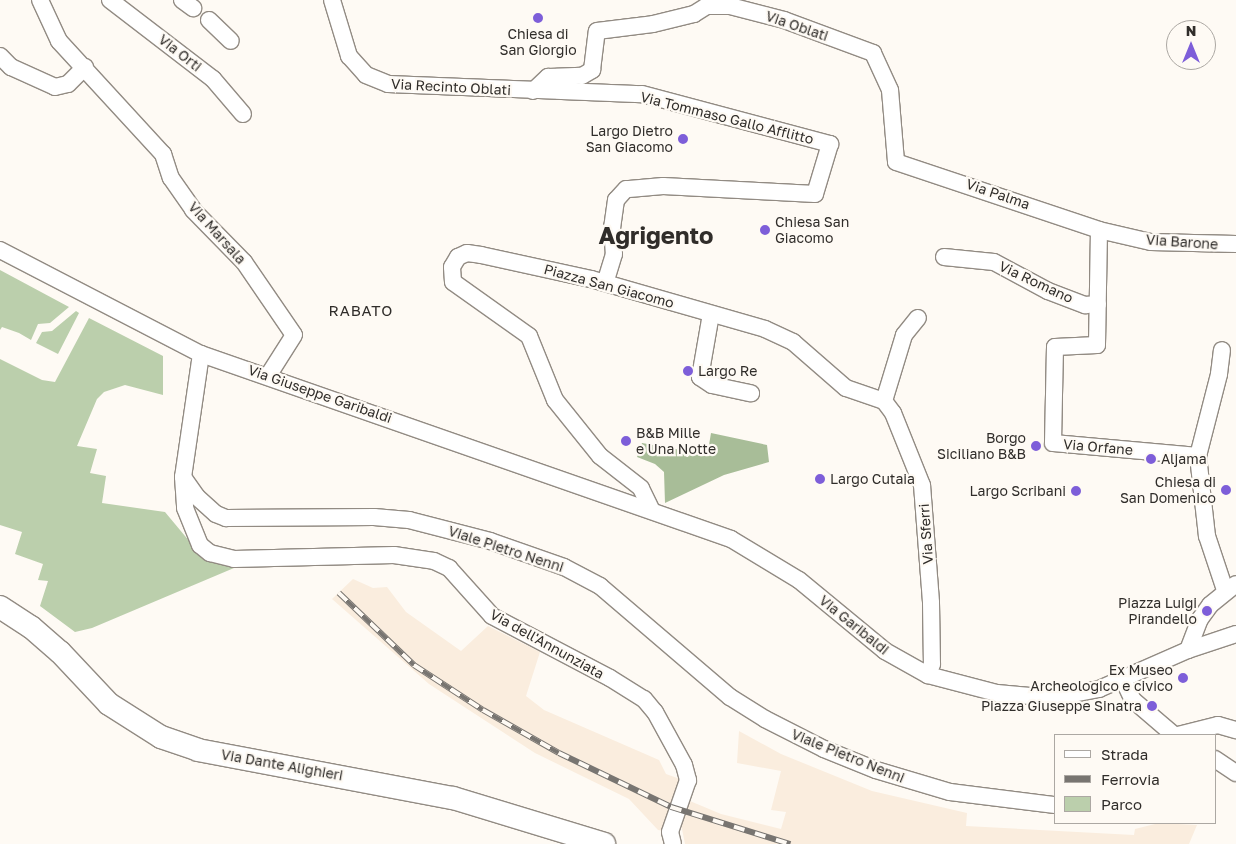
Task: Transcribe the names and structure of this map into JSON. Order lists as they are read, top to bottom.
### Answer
{
  "streets": {
    "street": [
      "Via Oblati",
      "Via Orti",
      "Via Recinto Oblati",
      "Via Tommaso Gallo Afflitto",
      "Via Palma",
      "Via Marsala",
      "Via Barone",
      "Via Romano",
      "Piazza San Giacomo",
      "Via Giuseppe Garibaldi",
      "Via Orfane",
      "Via Sferri",
      "Viale Pietro Nenni",
      "Via Garibaldi",
      "Via dell'Annunziata",
      "Via Dante Alighieri"
    ]
  },
  "crossings": [
    ["Via Oblati", "Via Recinto Oblati"],
    ["Via Oblati", "Via Tommaso Gallo Afflitto"],
    ["Via Oblati", "Via Palma"],
    ["Via Recinto Oblati", "Via Tommaso Gallo Afflitto"],
    ["Via Tommaso Gallo Afflitto", "Piazza San Giacomo"],
    ["Via Palma", "Via Barone"],
    ["Via Palma", "Via Orfane"],
    ["Via Marsala", "Via Giuseppe Garibaldi"],
    ["Via Barone", "Via Orfane"],
    ["Via Romano", "Via Orfane"],
    ["Piazza San Giacomo", "Via Giuseppe Garibaldi"],
    ["Piazza San Giacomo", "Via Sferri"],
    ["Piazza San Giacomo", "Via Garibaldi"],
    ["Via Giuseppe Garibaldi", "Via Garibaldi"],
    ["Via Sferri", "Via Garibaldi"],
    ["Viale Pietro Nenni", "Via dell'Annunziata"]
  ],
  "districts": ["Agrigento", "RABATO"],
  "places": [
    "Chiesa di San Giorgio",
    "Largo Dietro San Giacomo",
    "Chiesa San Giacomo",
    "Largo Re",
    "B&B Mille e Una Notte",
    "Borgo Siciliano B&B",
    "Aljama",
    "Largo Cutaia",
    "Chiesa di San Domenico",
    "Largo Scribani",
    "Piazza Luigi Pirandello",
    "Ex Museo Archeologico e civico",
    "Piazza Giuseppe Sinatra"
  ],
  "legend": ["Strada", "Ferrovia", "Parco"],
  "north": "top"
}
